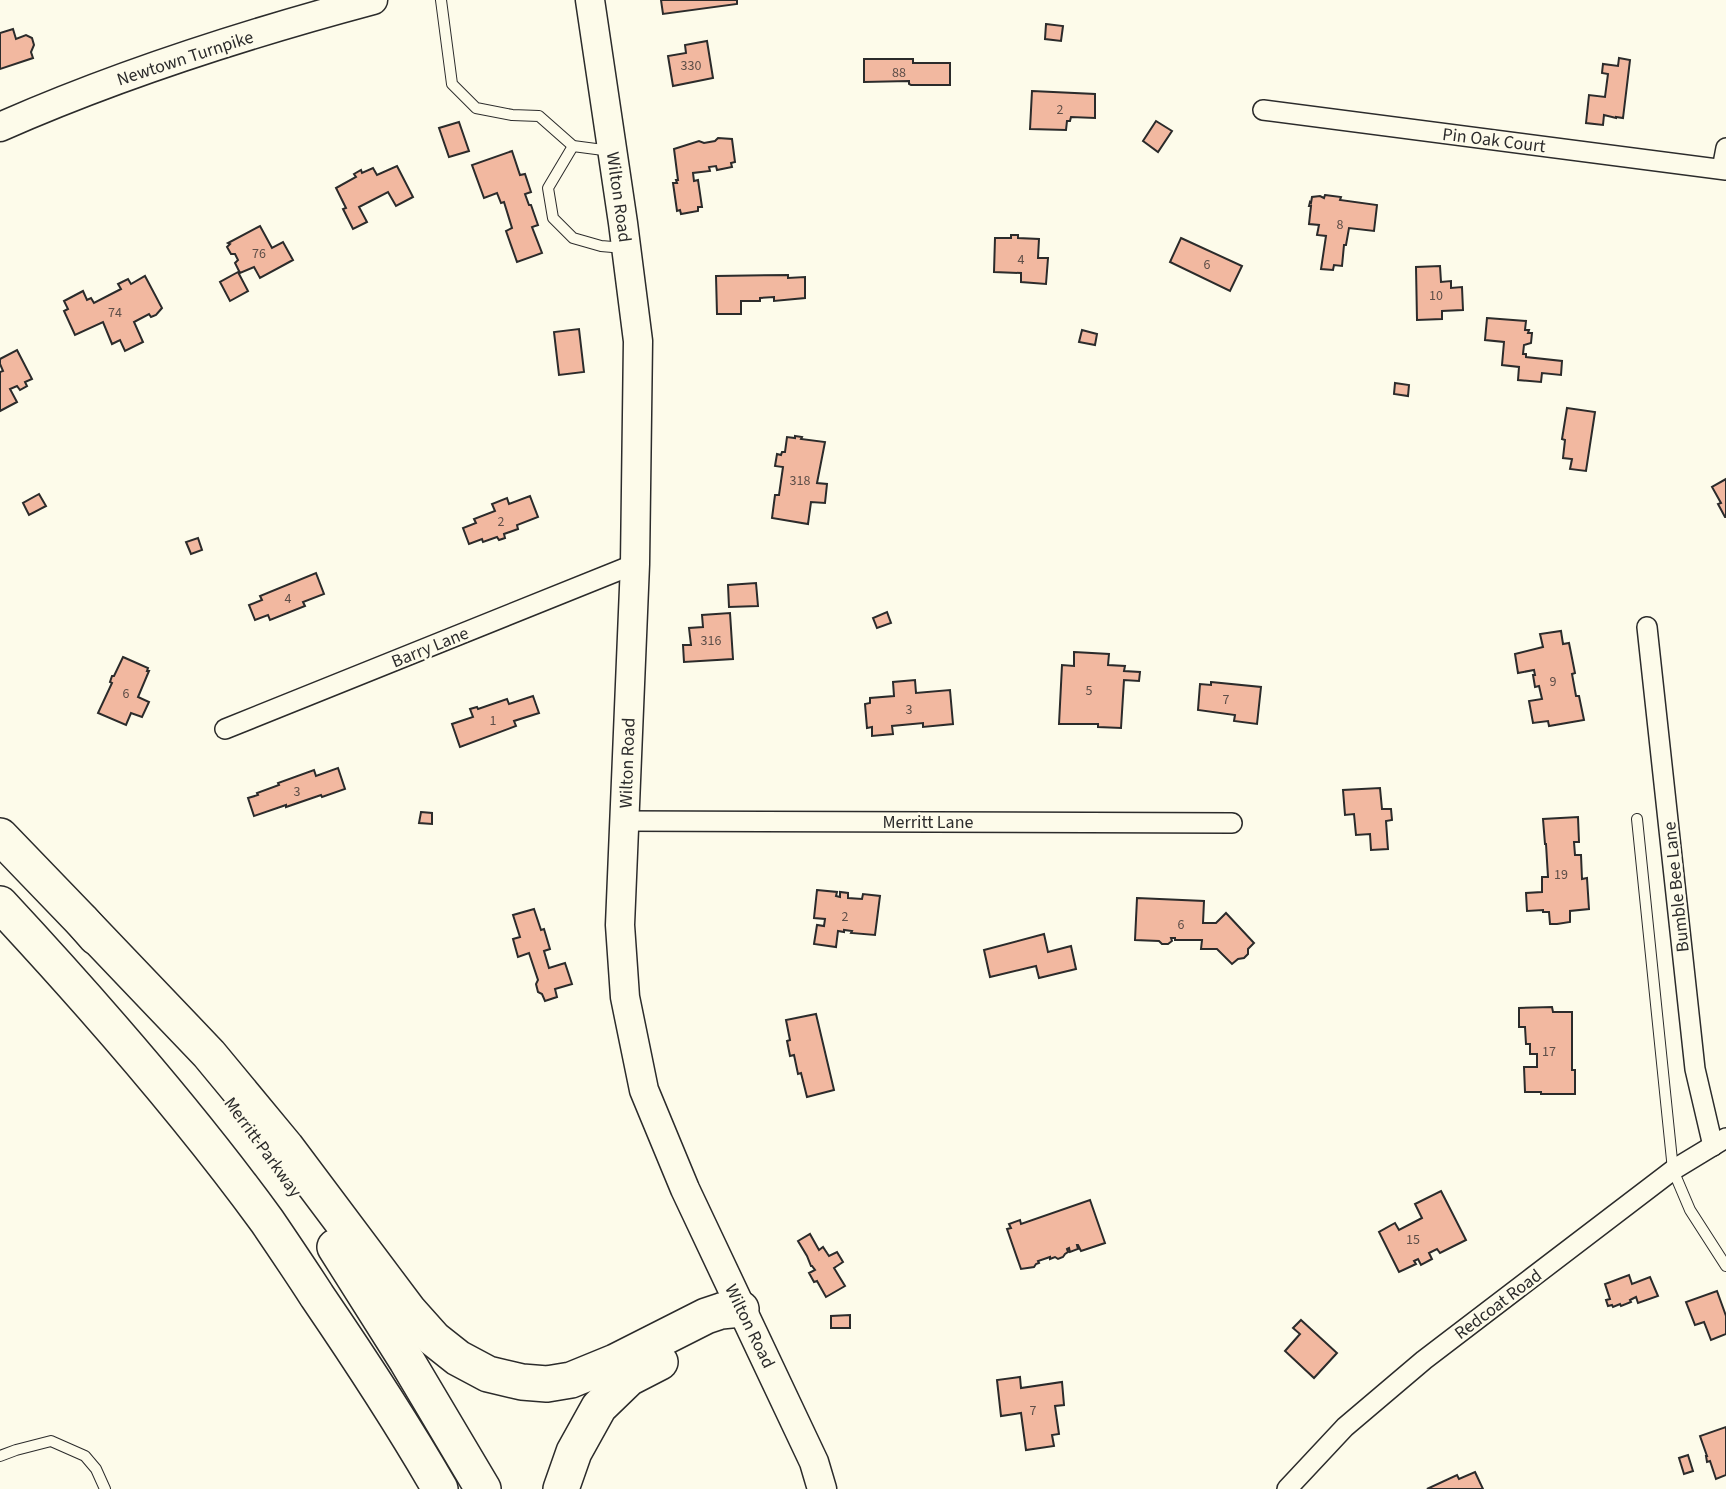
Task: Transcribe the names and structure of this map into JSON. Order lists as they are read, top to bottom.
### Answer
{
  "streets": {
    "highway": ["Merritt Parkway"],
    "main road": ["Newtown Turnpike", "Wilton Road"],
    "street": [
      "Pin Oak Court",
      "Barry Lane",
      "Merritt Lane",
      "Bumble Bee Lane",
      "Redcoat Road"
    ]
  },
  "crossings": [
    ["Wilton Road", "Barry Lane"],
    ["Wilton Road", "Merritt Lane"],
    ["Bumble Bee Lane", "Redcoat Road"]
  ],
  "house_numbers": [
    "330",
    "88",
    "2",
    "8",
    "76",
    "4",
    "6",
    "10",
    "74",
    "318",
    "2",
    "4",
    "316",
    "9",
    "5",
    "6",
    "7",
    "3",
    "1",
    "3",
    "19",
    "2",
    "6",
    "17",
    "15",
    "7"
  ]
}
